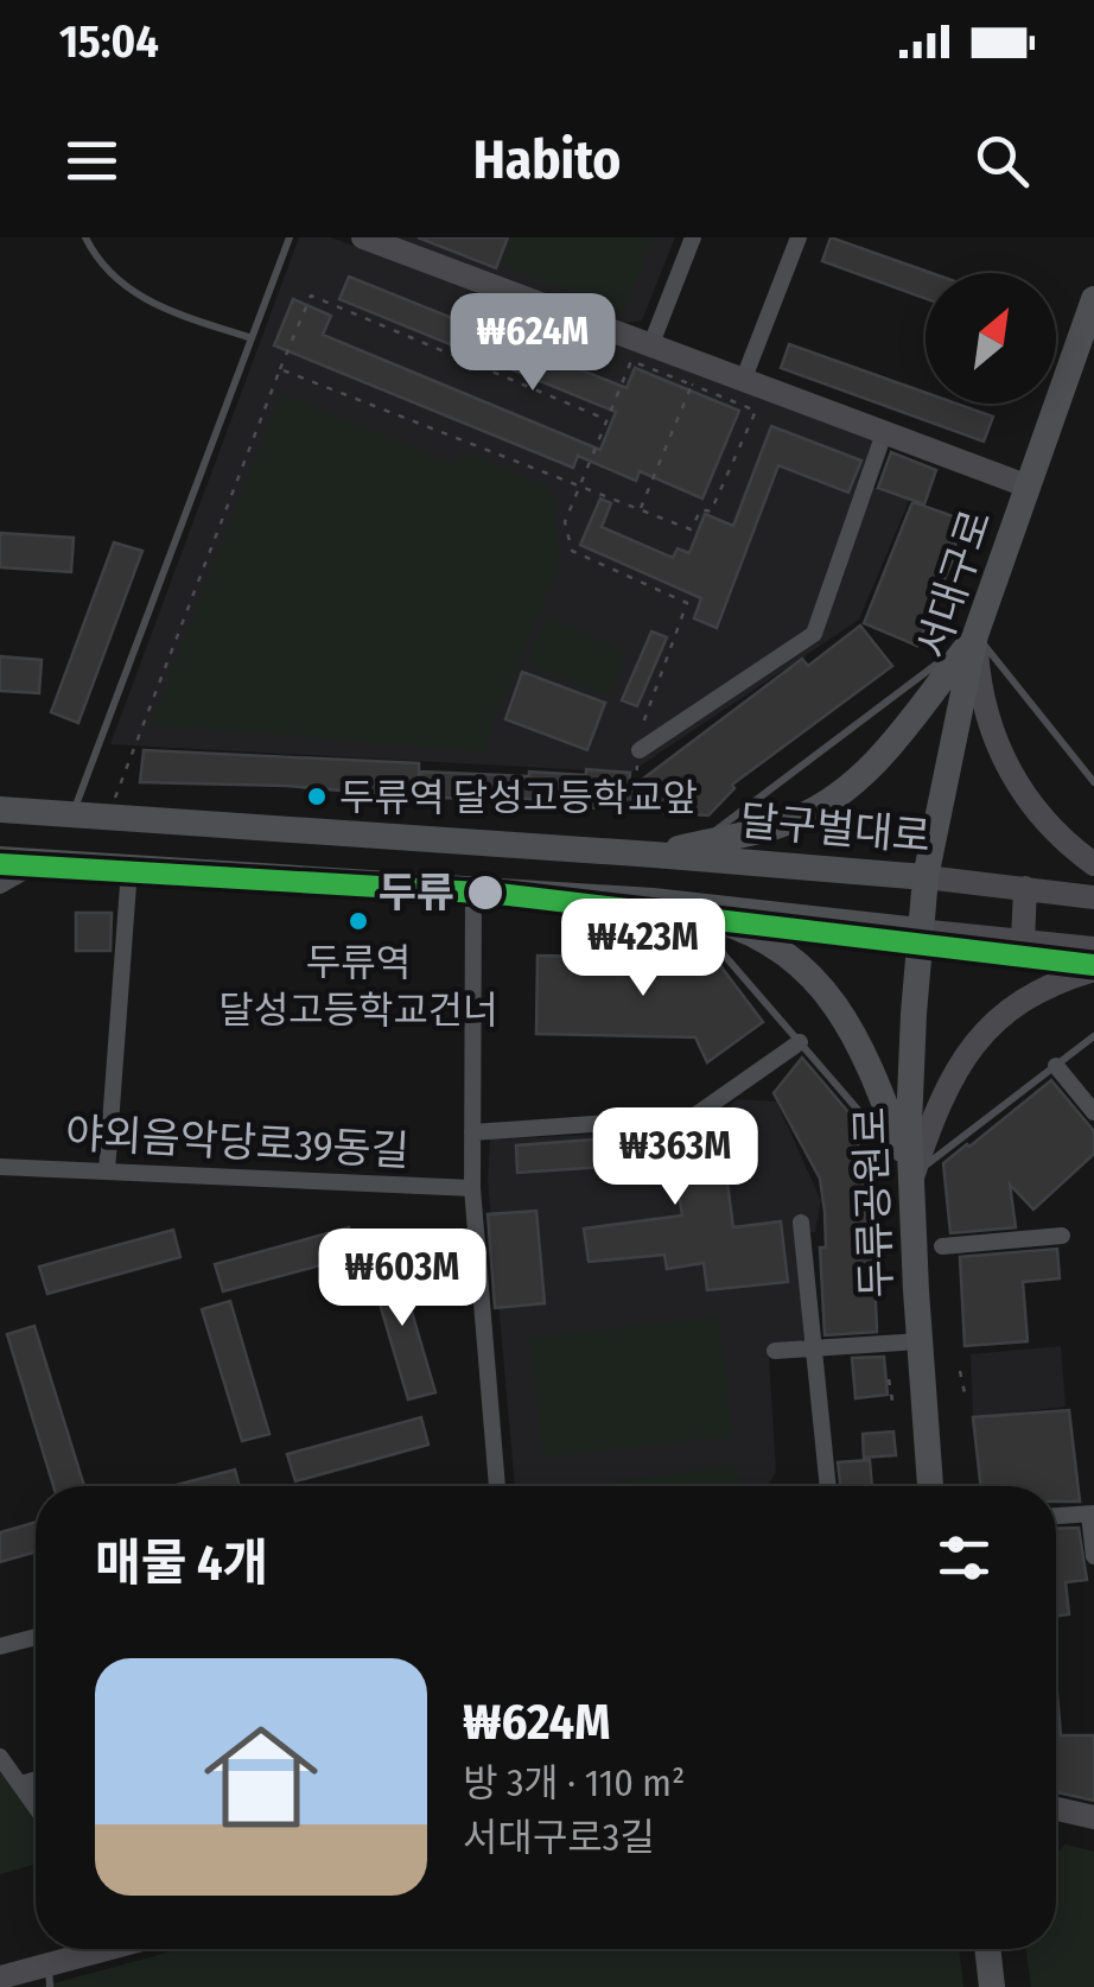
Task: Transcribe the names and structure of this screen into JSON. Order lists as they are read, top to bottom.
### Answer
{
  "streets": {
    "main road": ["서대구로", "달구벌대로", "두류공원로"],
    "street": ["야외음악당로39동길"]
  },
  "crossings": [
    ["서대구로", "달구벌대로"],
    ["서대구로", "두류공원로"],
    ["달구벌대로", "두류공원로"]
  ],
  "places": ["두류역 달성고등학교앞", "두류", "두류역 달성고등학교건너"],
  "north": "top right",
  "page": {
    "status": "15:04",
    "header": "Habito",
    "price": [
      "₩624M",
      "₩423M",
      "₩363M",
      "₩603M"
    ],
    "heading": "매물 4개",
    "list": [
      {
        "name": "₩624M",
        "note": "방 3개 · 110 m² · 서대구로3길"
      }
    ]
  }
}
